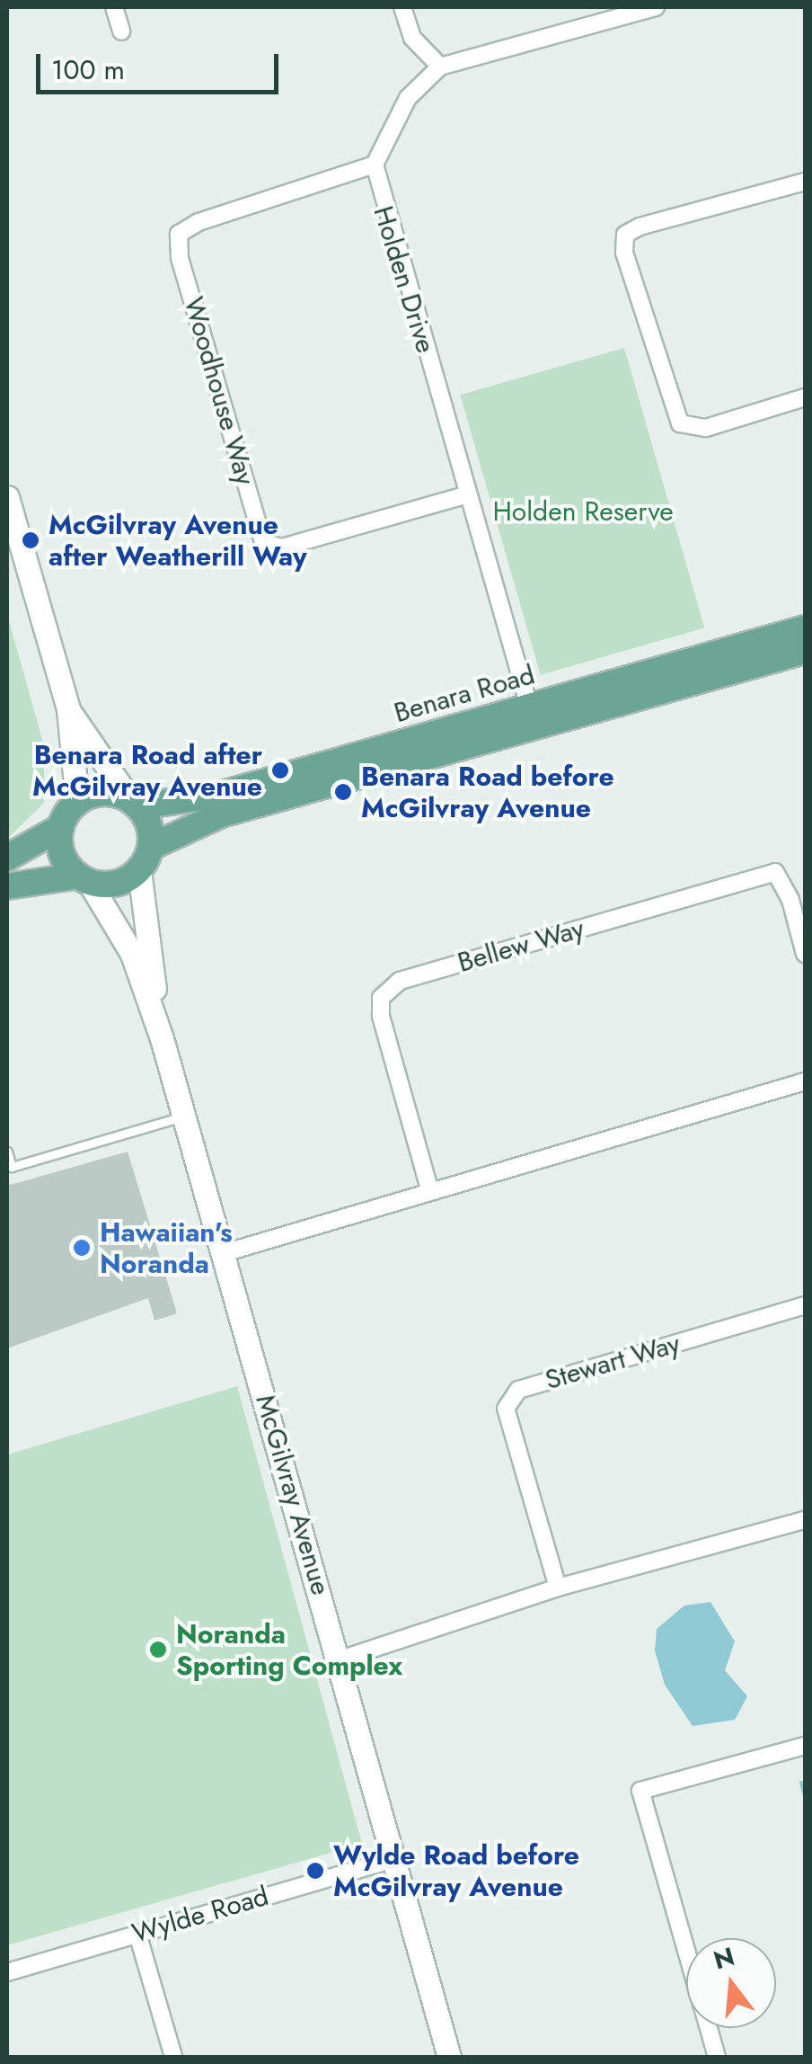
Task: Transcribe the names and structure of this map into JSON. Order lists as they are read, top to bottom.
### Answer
{
  "streets": {
    "main road": ["Benara Road", "McGilvray Avenue"],
    "street": [
      "Holden Drive",
      "Woodhouse Way",
      "Bellew Way",
      "Stewart Way",
      "Wylde Road"
    ]
  },
  "crossings": [
    ["Holden Drive", "Woodhouse Way"],
    ["Holden Drive", "Benara Road"],
    ["Benara Road", "McGilvray Avenue"],
    ["McGilvray Avenue", "Wylde Road"]
  ],
  "parks": ["Holden Reserve"],
  "places": [
    "McGilvray Avenue after Weatherill Way",
    "Benara Road after McGilvray Avenue",
    "Benara Road before McGilvray Avenue",
    "Hawaiian's Noranda",
    "Noranda Sporting Complex",
    "Wylde Road before McGilvray Avenue"
  ],
  "scale_bar": "100 m",
  "north": "top"
}
